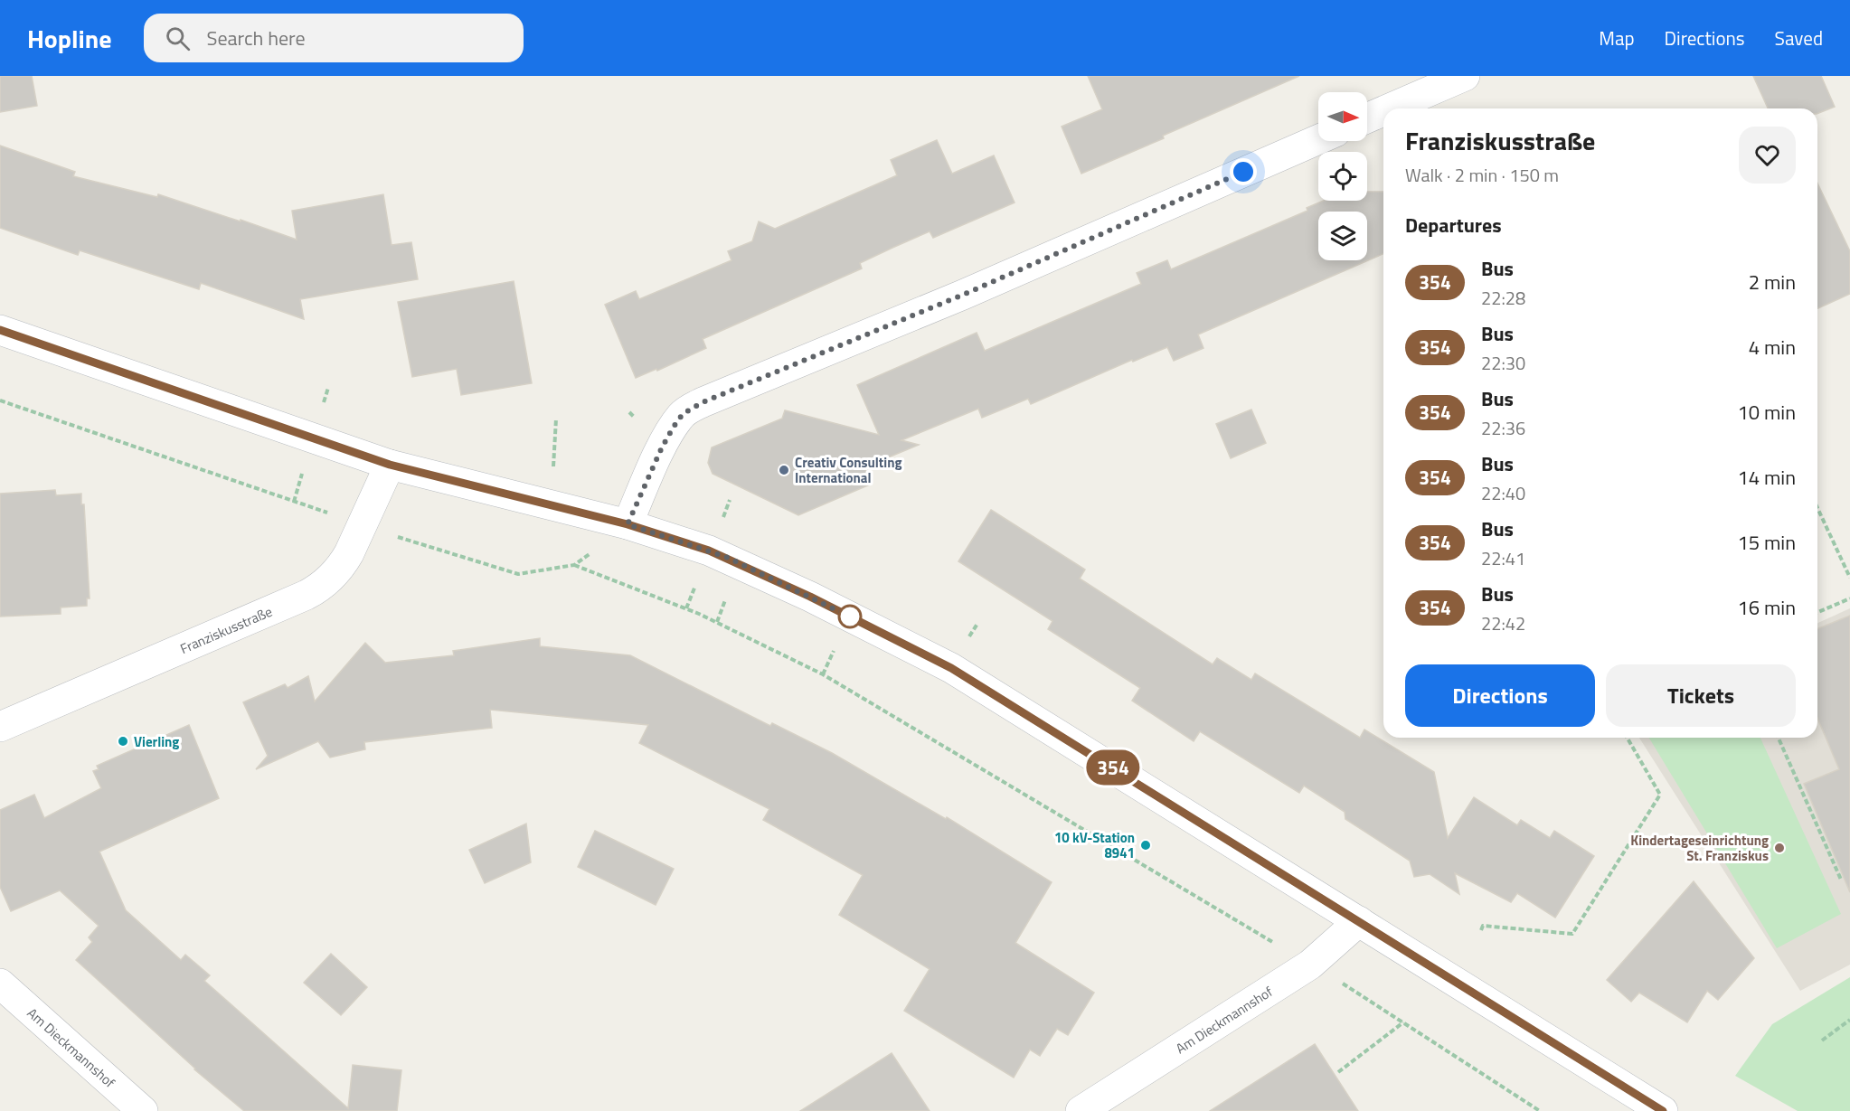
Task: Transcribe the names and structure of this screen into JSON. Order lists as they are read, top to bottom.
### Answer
{
  "streets": {
    "street": ["Franziskusstraße", "Am Dieckmannshof"]
  },
  "places": [
    "Creativ Consulting International",
    "Vierling",
    "10 kV-Station 8941",
    "Kindertageseinrichtung St. Franziskus"
  ],
  "lines": ["bus line 354"],
  "north": "right",
  "page": {
    "header": "Hopline",
    "search": "Search here",
    "nav": ["Map", "Directions", "Saved"],
    "on_map": "354",
    "heading": [
      ["Franziskusstraße", "Walk · 2 min · 150 m"],
      "Departures"
    ],
    "list": [
      {
        "mark": "354",
        "name": "Bus",
        "note": "22:28",
        "value": "2 min"
      },
      {
        "mark": "354",
        "name": "Bus",
        "note": "22:30",
        "value": "4 min"
      },
      {
        "mark": "354",
        "name": "Bus",
        "note": "22:36",
        "value": "10 min"
      },
      {
        "mark": "354",
        "name": "Bus",
        "note": "22:40",
        "value": "14 min"
      },
      {
        "mark": "354",
        "name": "Bus",
        "note": "22:41",
        "value": "15 min"
      },
      {
        "mark": "354",
        "name": "Bus",
        "note": "22:42",
        "value": "16 min"
      }
    ],
    "buttons": ["Directions", "Tickets"]
  }
}
